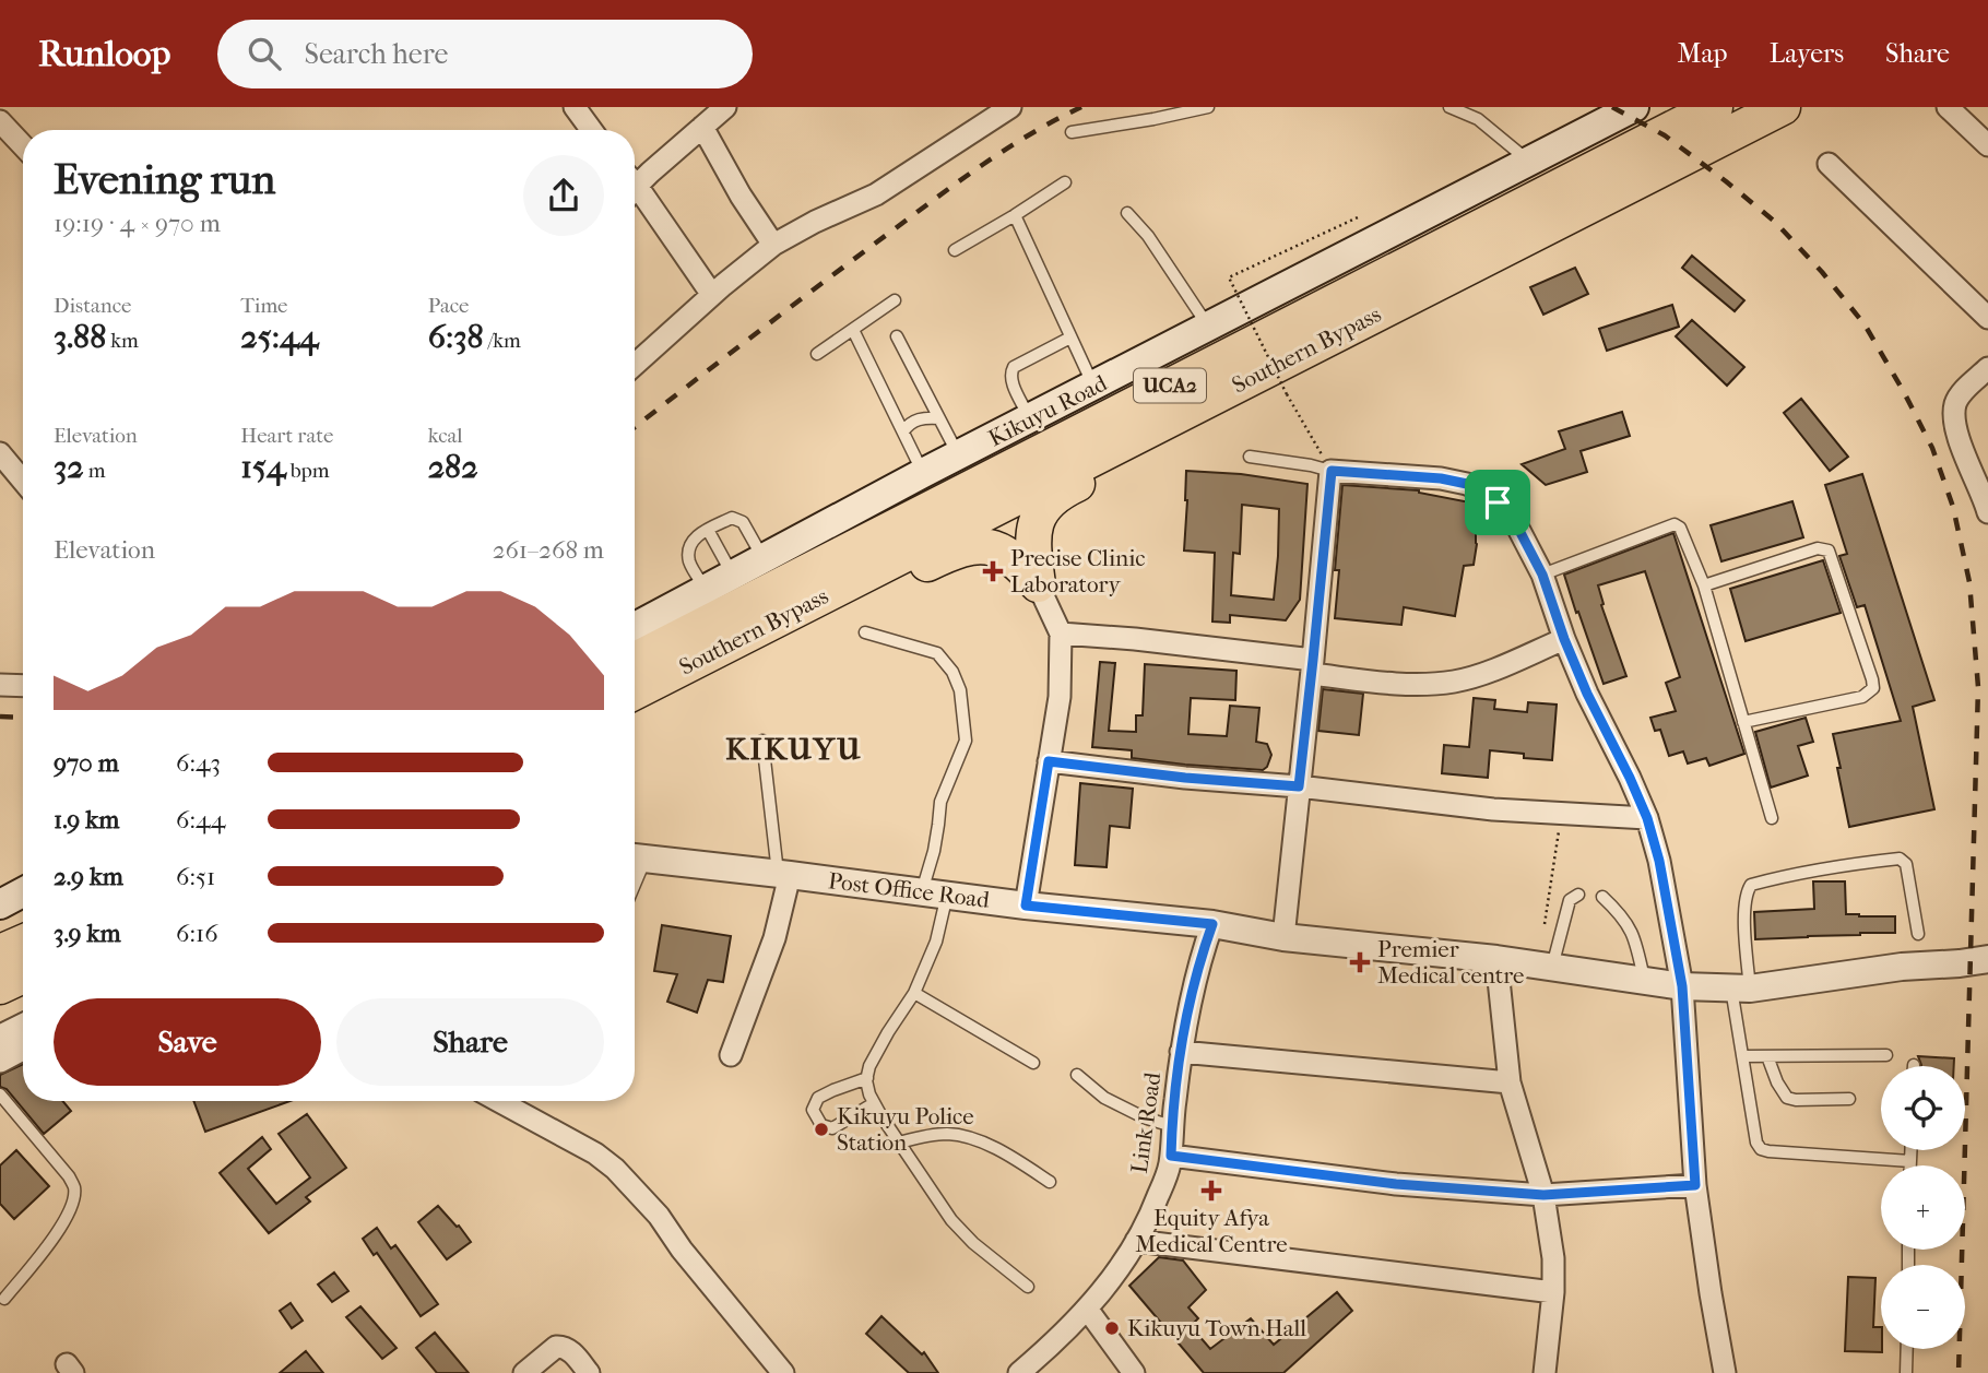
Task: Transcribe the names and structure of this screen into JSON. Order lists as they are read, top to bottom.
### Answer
{
  "streets": {
    "highway": ["Southern Bypass", "UCA2"],
    "main road": ["Kikuyu Road"],
    "street": ["Post Office Road", "Link Road"]
  },
  "crossings": [
    ["Post Office Road", "Link Road"]
  ],
  "districts": ["KIKUYU"],
  "places": {
    "health": ["Precise Clinic Laboratory", "Premier Medical centre", "Equity Afya Medical Centre"],
    "other": ["Kikuyu Police Station", "Kikuyu Town Hall"]
  },
  "page": {
    "header": "Runloop",
    "search": "Search here",
    "nav": ["Map", "Layers", "Share"],
    "heading": ["Evening run", "19:19 · 4 × 970 m"],
    "stats": [
      ["Distance", "3.88 km"],
      ["Time", "25:44"],
      ["Pace", "6:38 /km"],
      ["Elevation", "32 m"],
      ["Heart rate", "154 bpm"],
      ["kcal", "282"]
    ],
    "chart": ["Elevation", "261–268 m"],
    "list": [
      {
        "name": "970 m",
        "note": "6:43"
      },
      {
        "name": "1.9 km",
        "note": "6:44"
      },
      {
        "name": "2.9 km",
        "note": "6:51"
      },
      {
        "name": "3.9 km",
        "note": "6:16"
      }
    ],
    "buttons": ["Save", "Share"],
    "map_buttons": ["+", "−"]
  }
}
